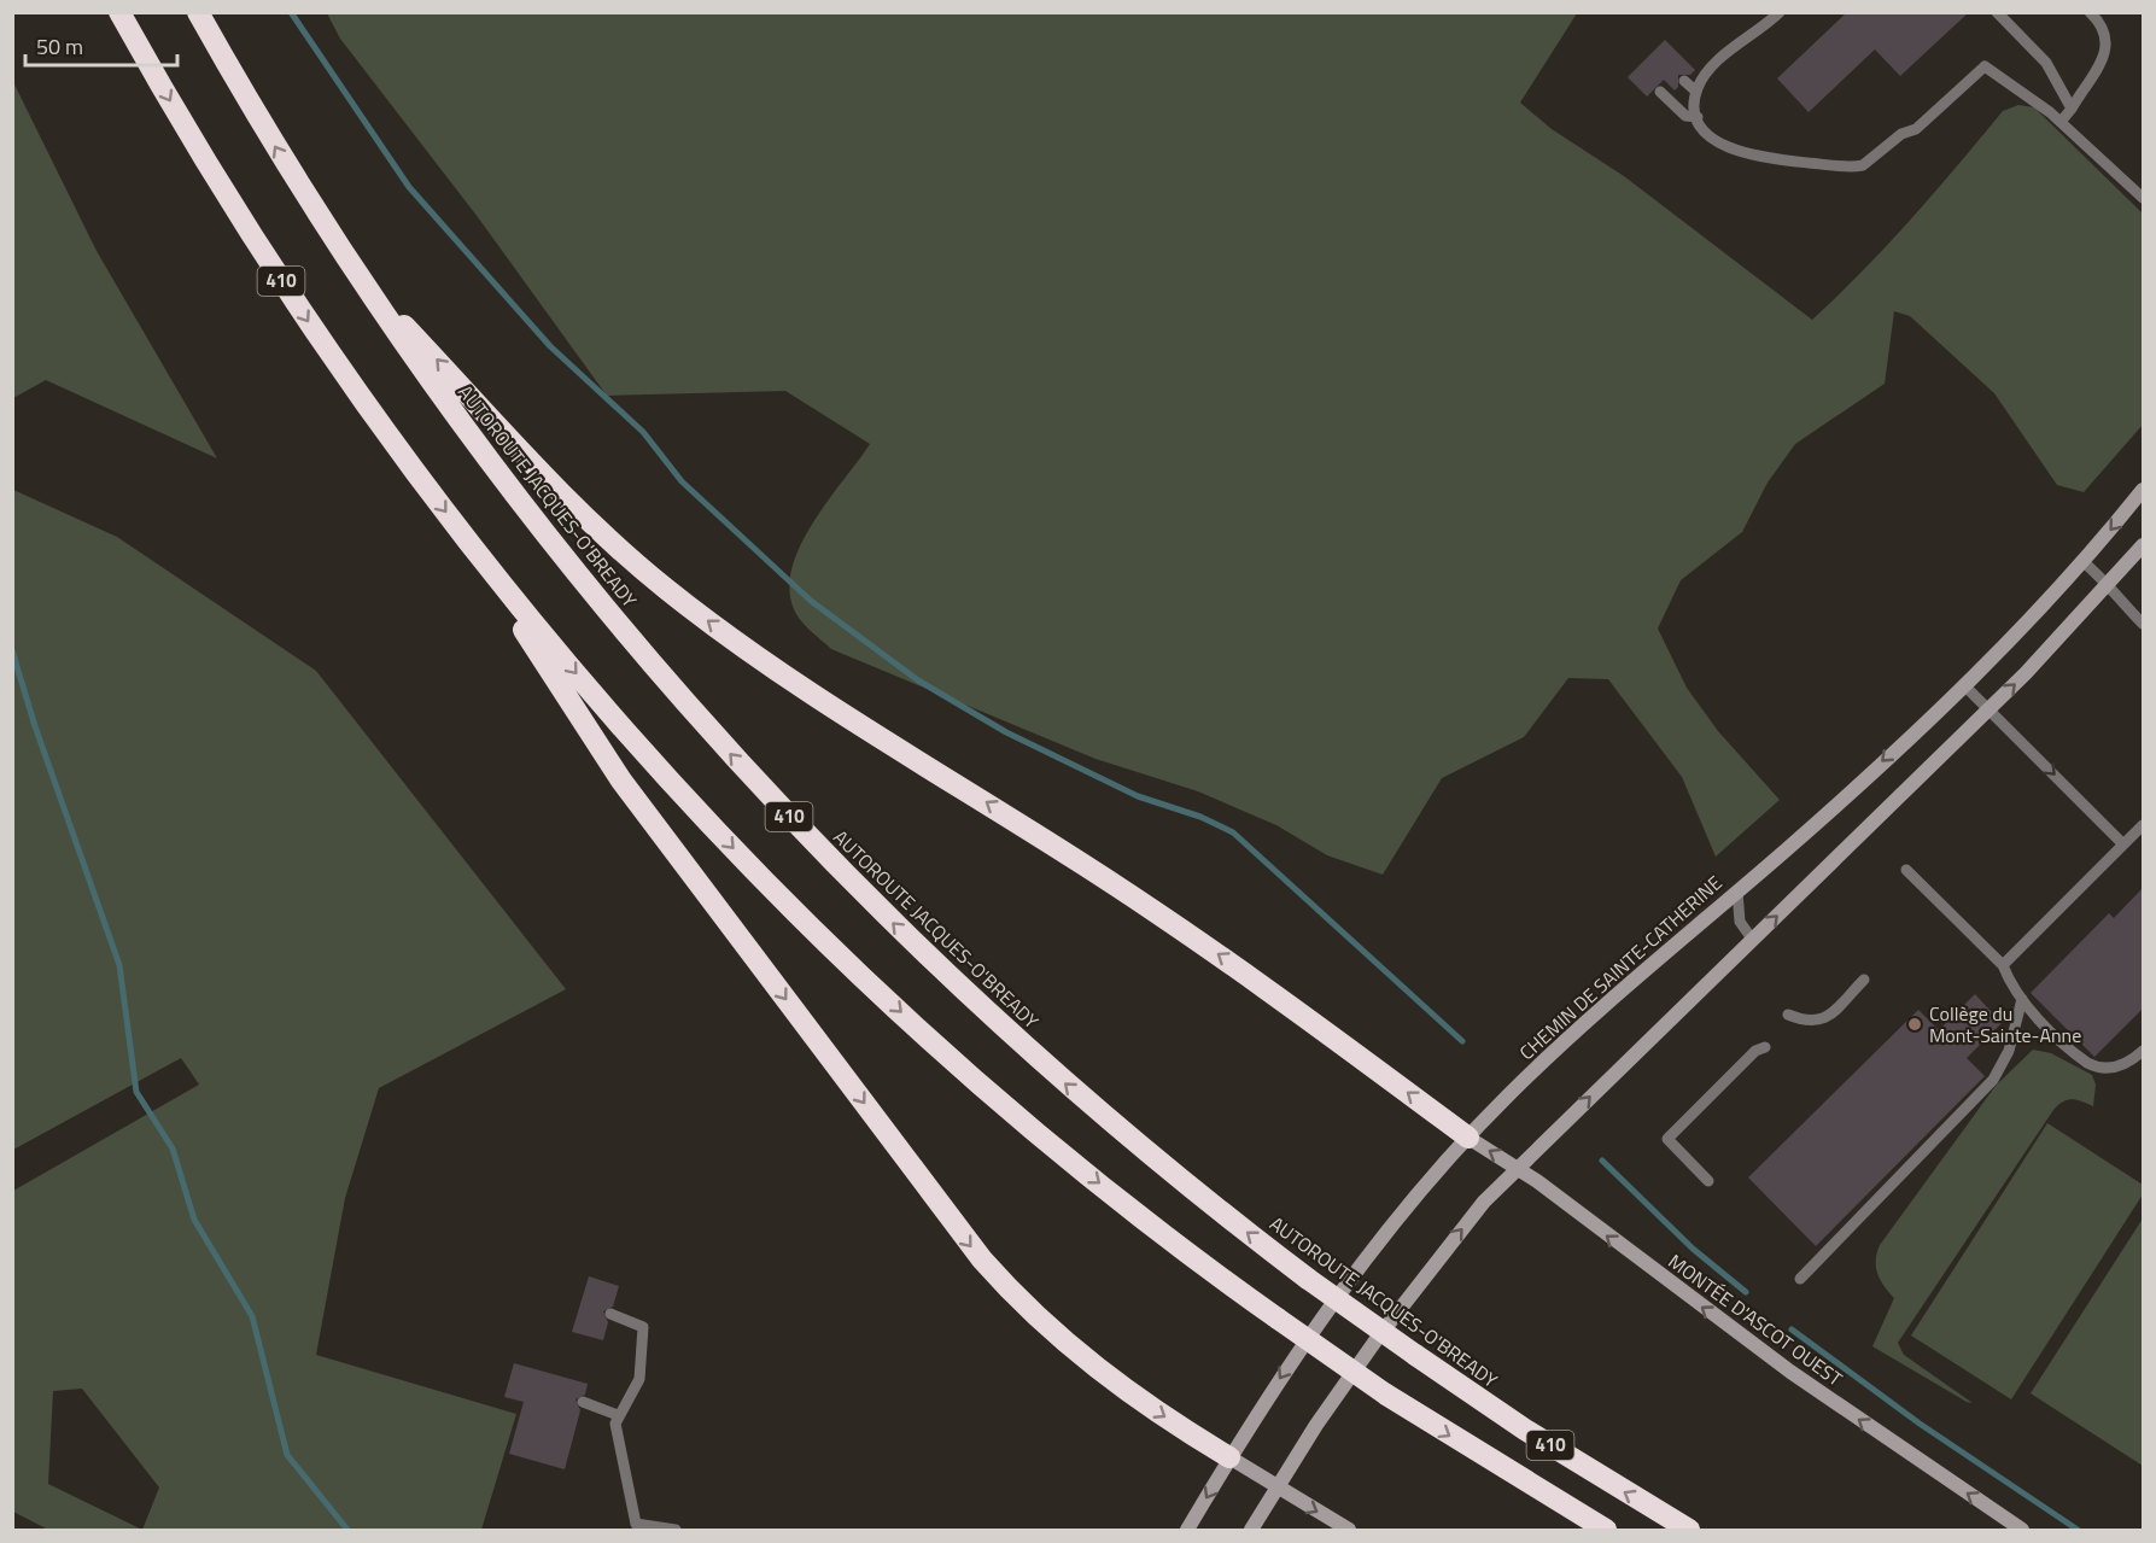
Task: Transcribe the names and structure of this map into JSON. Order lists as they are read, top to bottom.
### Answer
{
  "streets": {
    "highway": ["410", "AUTOROUTE JACQUES-O'BREADY"],
    "main road": ["CHEMIN DE SAINTE-CATHERINE", "MONTÉE D'ASCOT OUEST"]
  },
  "crossings": [
    ["CHEMIN DE SAINTE-CATHERINE", "MONTÉE D'ASCOT OUEST"]
  ],
  "one_way": ["MONTÉE D'ASCOT OUEST"],
  "places": ["Collège du Mont-Sainte-Anne"],
  "scale_bar": "50 m"
}
